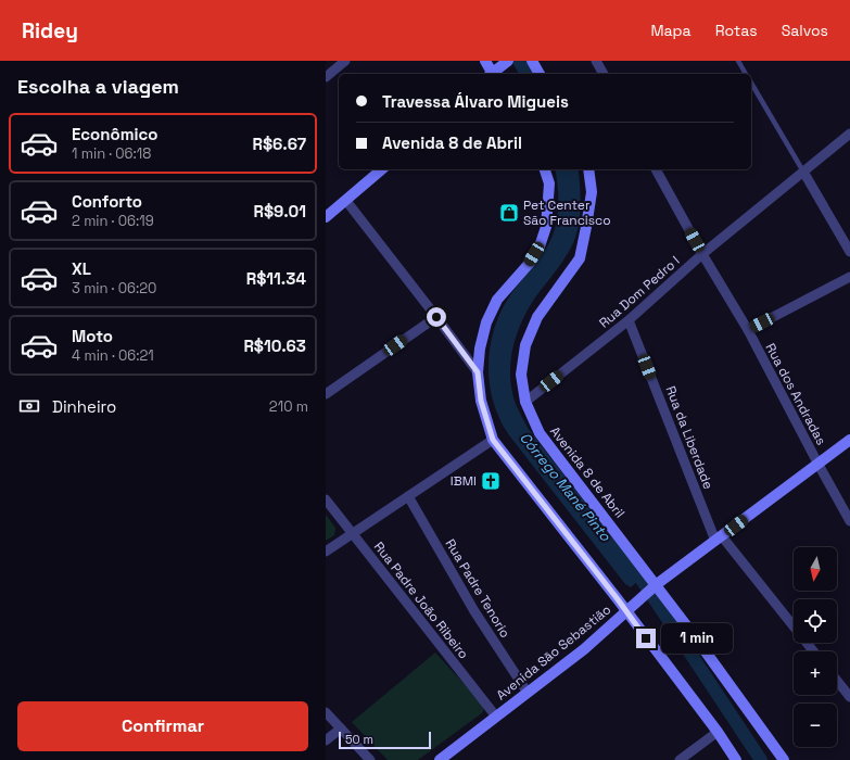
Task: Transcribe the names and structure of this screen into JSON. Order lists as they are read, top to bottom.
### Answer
{
  "streets": {
    "main road": ["Avenida 8 de Abril", "Avenida São Sebastião"],
    "street": [
      "Rua Dom Pedro I",
      "Rua dos Andradas",
      "Rua da Liberdade",
      "Rua Padre Tenorio",
      "Rua Padre João Ribeiro"
    ]
  },
  "crossings": [
    ["Rua Dom Pedro I", "Rua dos Andradas"],
    ["Rua Dom Pedro I", "Rua da Liberdade"],
    ["Rua Dom Pedro I", "Avenida 8 de Abril"],
    ["Rua dos Andradas", "Avenida São Sebastião"],
    ["Rua da Liberdade", "Avenida São Sebastião"],
    ["Avenida 8 de Abril", "Avenida São Sebastião"],
    ["Rua Padre Tenorio", "Avenida São Sebastião"],
    ["Rua Padre João Ribeiro", "Avenida São Sebastião"]
  ],
  "water": ["Córrego Mané Pinto"],
  "places": {
    "shop": ["Pet Center São Francisco"],
    "church": ["IBMI"]
  },
  "scale_bar": "50 m",
  "north": "bottom",
  "page": {
    "header": "Ridey",
    "nav": ["Mapa", "Rotas", "Salvos"],
    "heading": "Escolha a viagem",
    "banner": ["Travessa Álvaro Migueis", "Avenida 8 de Abril"],
    "list": [
      {
        "name": "Econômico",
        "note": "1 min · 06:18",
        "value": "R$6.67"
      },
      {
        "name": "Conforto",
        "note": "2 min · 06:19",
        "value": "R$9.01"
      },
      {
        "name": "XL",
        "note": "3 min · 06:20",
        "value": "R$11.34"
      },
      {
        "name": "Moto",
        "note": "4 min · 06:21",
        "value": "R$10.63"
      }
    ],
    "pay": ["Dinheiro", "210 m"],
    "map_buttons": ["+", "−"],
    "bubble": "1 min",
    "buttons": "Confirmar",
    "scale": "50 m"
  }
}
